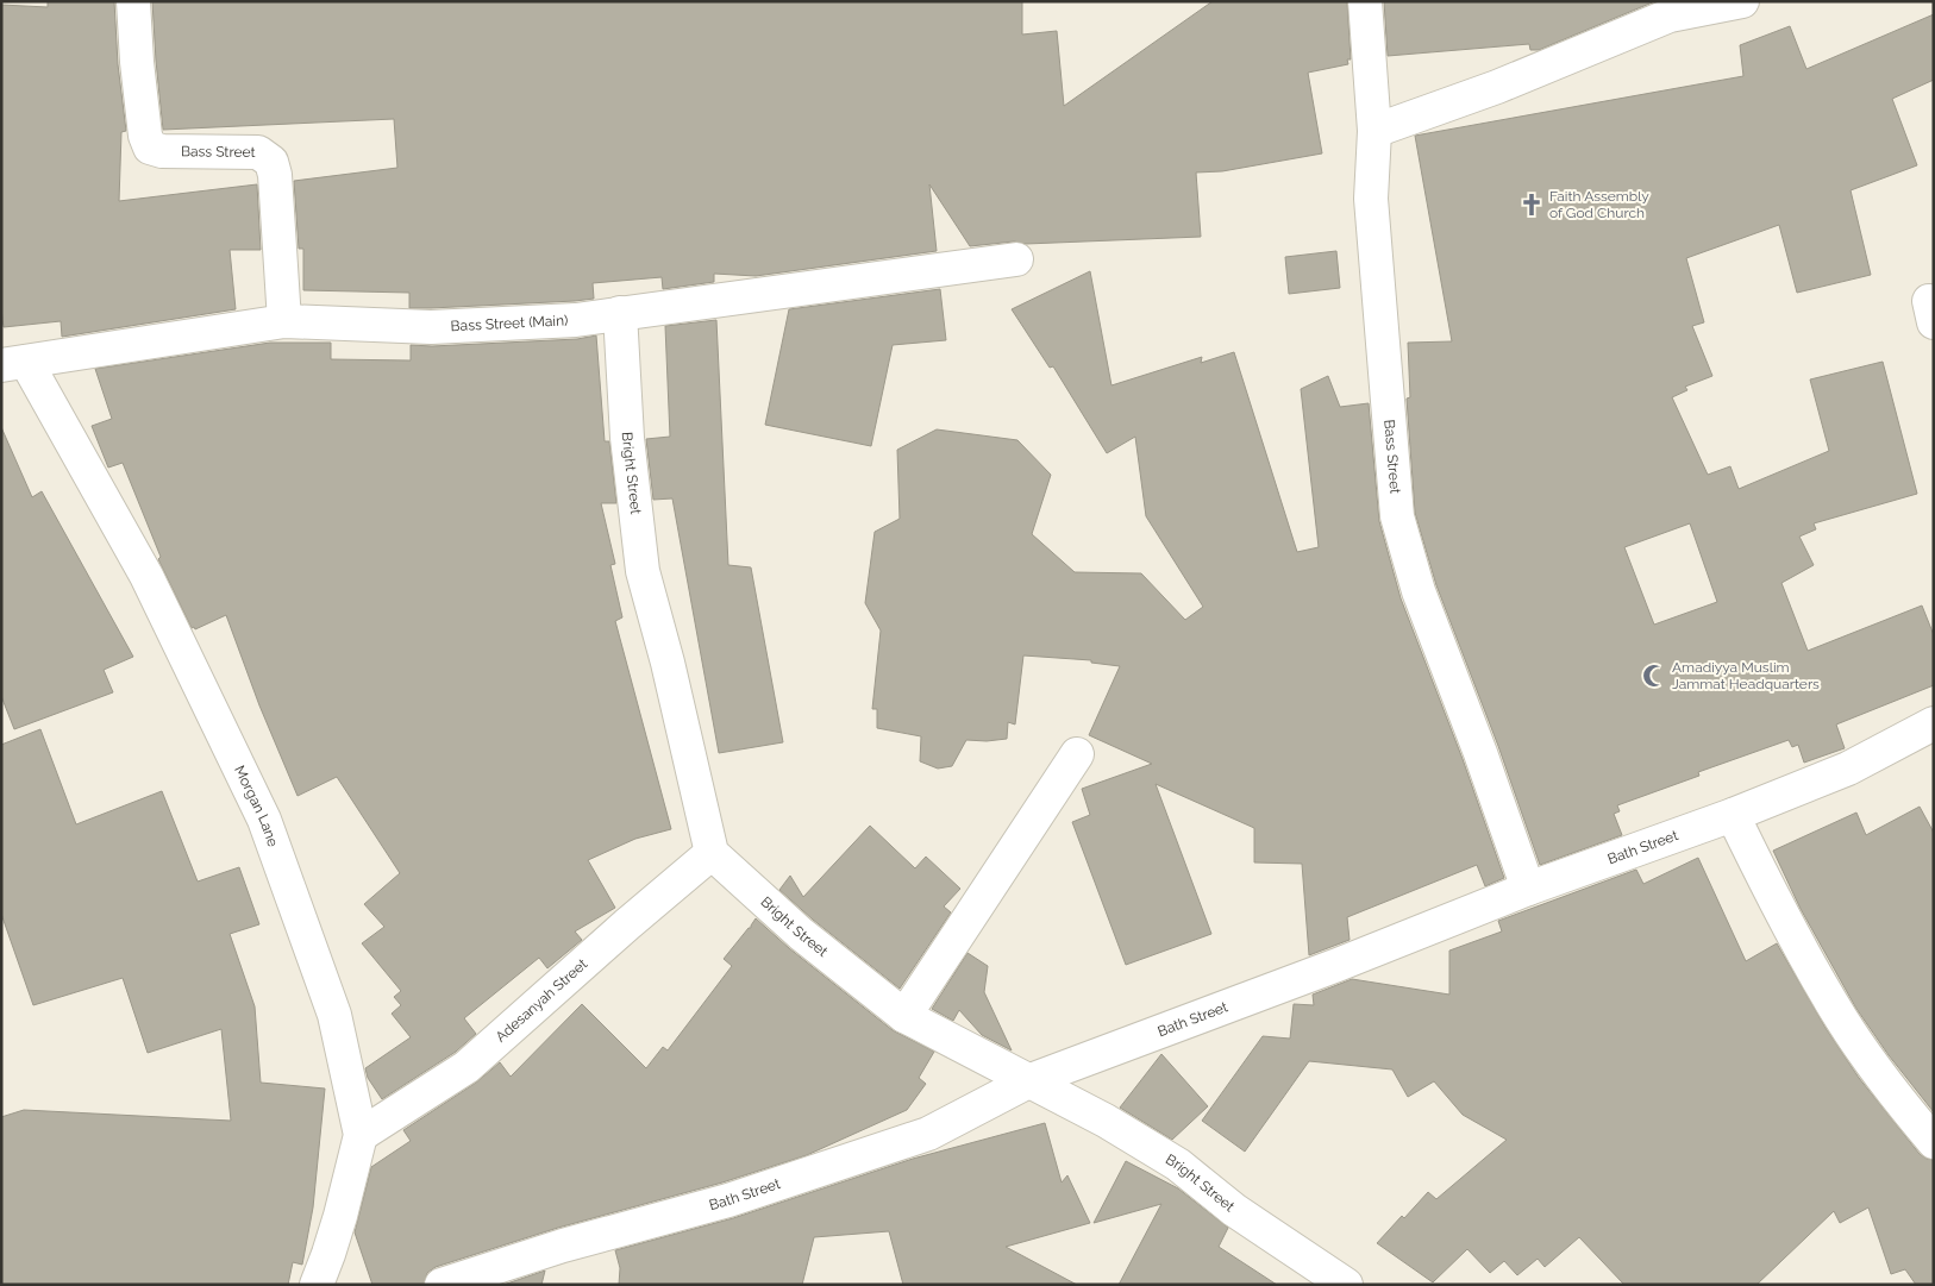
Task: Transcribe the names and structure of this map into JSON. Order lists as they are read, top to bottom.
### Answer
{
  "streets": {
    "street": [
      "Bass Street",
      "Bass Street (Main)",
      "Bright Street",
      "Morgan Lane",
      "Bath Street",
      "Adesanyah Street"
    ]
  },
  "crossings": [
    ["Bass Street", "Bass Street (Main)"],
    ["Bass Street", "Bath Street"],
    ["Bass Street (Main)", "Bright Street"],
    ["Bass Street (Main)", "Morgan Lane"],
    ["Bright Street", "Bath Street"],
    ["Bright Street", "Adesanyah Street"],
    ["Morgan Lane", "Adesanyah Street"]
  ],
  "places": {
    "church": ["Faith Assembly of God Church"],
    "mosque": ["Amadiyya Muslim Jammat Headquarters"]
  }
}
